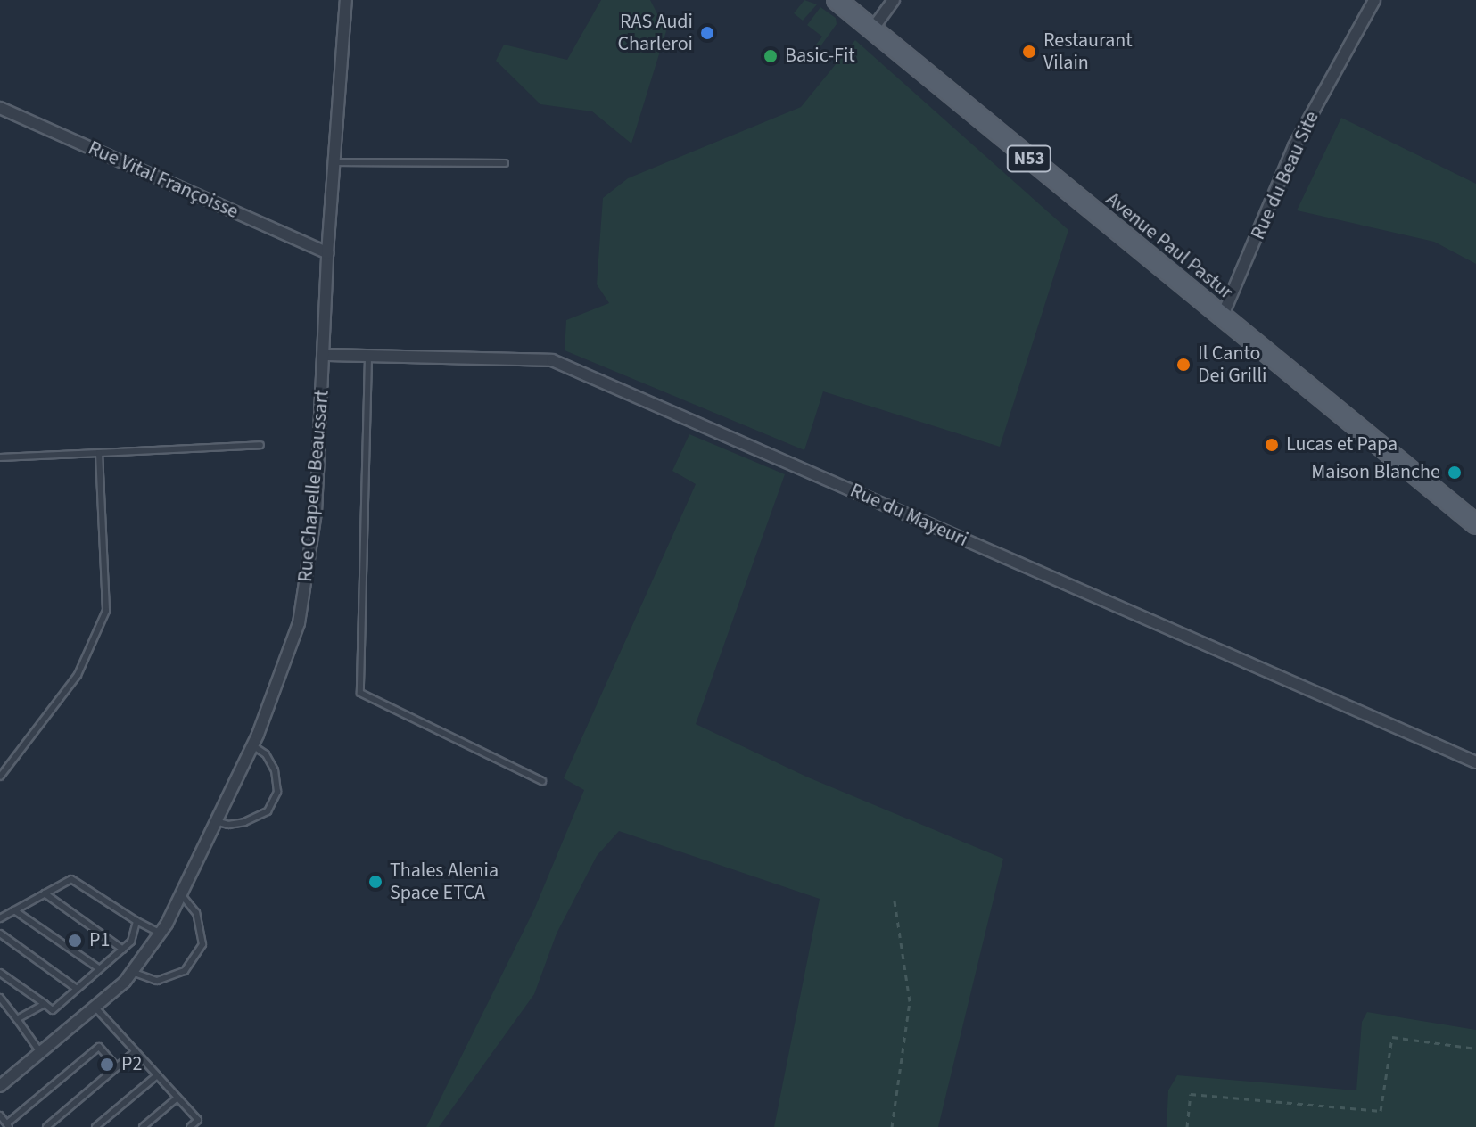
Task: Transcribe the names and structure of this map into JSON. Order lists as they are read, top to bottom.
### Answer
{
  "streets": {
    "main road": ["N53", "Avenue Paul Pastur"],
    "street": [
      "Rue du Beau Site",
      "Rue Vital Françoisse",
      "Rue Chapelle Beaussart",
      "Rue du Mayeuri"
    ]
  },
  "crossings": [
    ["Rue du Beau Site", "Avenue Paul Pastur"],
    ["Rue Vital Françoisse", "Rue Chapelle Beaussart"],
    ["Rue Chapelle Beaussart", "Rue du Mayeuri"]
  ],
  "places": [
    "RAS Audi Charleroi",
    "Restaurant Vilain",
    "Basic-Fit",
    "Il Canto Dei Grilli",
    "Lucas et Papa",
    "Maison Blanche",
    "Thales Alenia Space ETCA",
    "P1",
    "P2"
  ]
}
